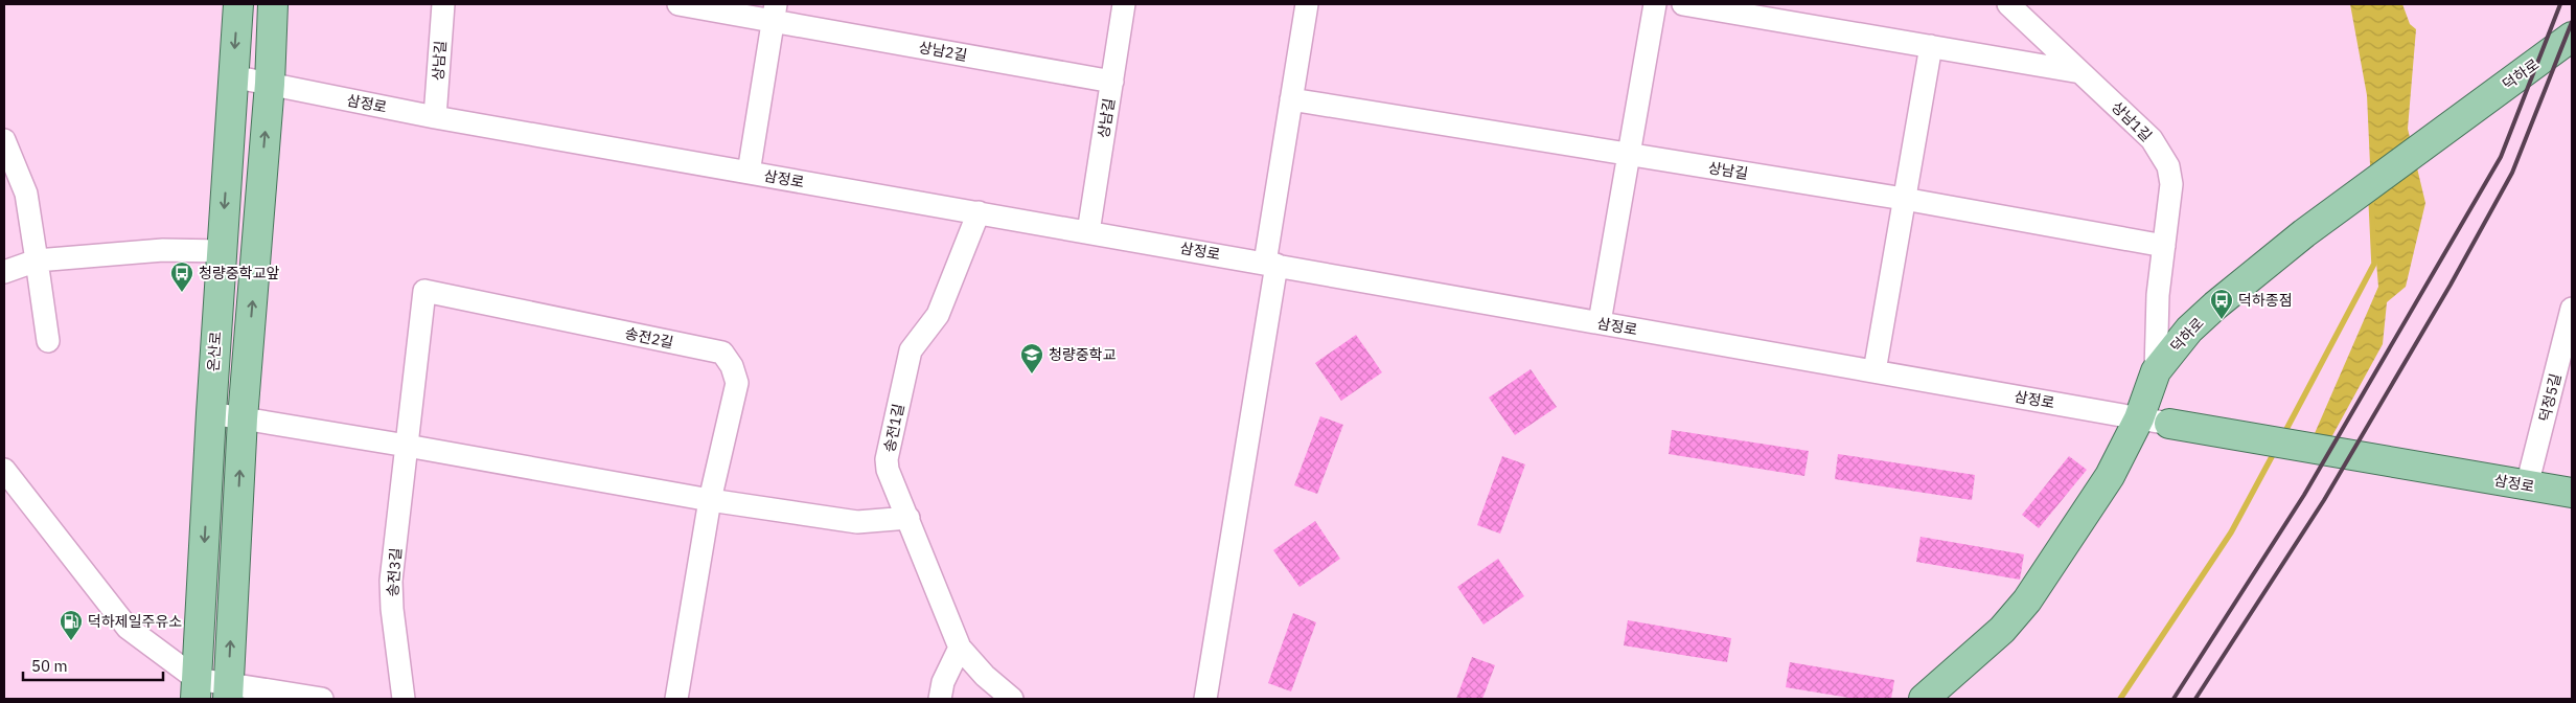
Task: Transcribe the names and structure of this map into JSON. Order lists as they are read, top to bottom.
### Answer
{
  "streets": {
    "main road": ["덕하로", "삼정로", "온산로"],
    "street": [
      "상남2길",
      "상남길",
      "상남1길",
      "송전2길",
      "덕정5길",
      "송전1길",
      "송전3길"
    ]
  },
  "crossings": [
    ["상남2길", "상남길"],
    ["상남길", "삼정로"],
    ["상남길", "상남1길"],
    ["덕하로", "삼정로"],
    ["덕하로", "상남1길"],
    ["삼정로", "온산로"],
    ["삼정로", "덕정5길"],
    ["삼정로", "송전1길"],
    ["송전2길", "송전3길"]
  ],
  "places": {
    "bus stop": ["청량중학교앞", "덕하종점"],
    "school or university": ["청량중학교"],
    "fuel station": ["덕하제일주유소"]
  },
  "scale_bar": "50 m"
}
